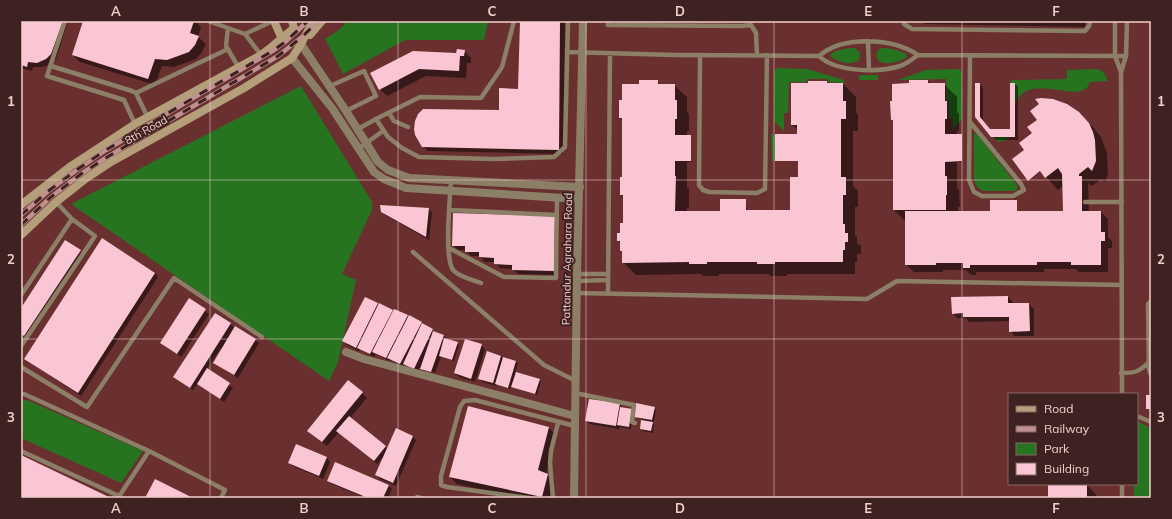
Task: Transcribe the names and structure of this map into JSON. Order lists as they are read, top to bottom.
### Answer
{
  "streets": {
    "main road": ["8th Road"],
    "street": ["Pattandur Agrahara Road"]
  },
  "legend": [
    "Road",
    "Railway",
    "Park",
    "Building"
  ],
  "grid": {
    "columns": [
      "A",
      "B",
      "C",
      "D",
      "E",
      "F"
    ],
    "rows": ["1", "2", "3"]
  }
}
